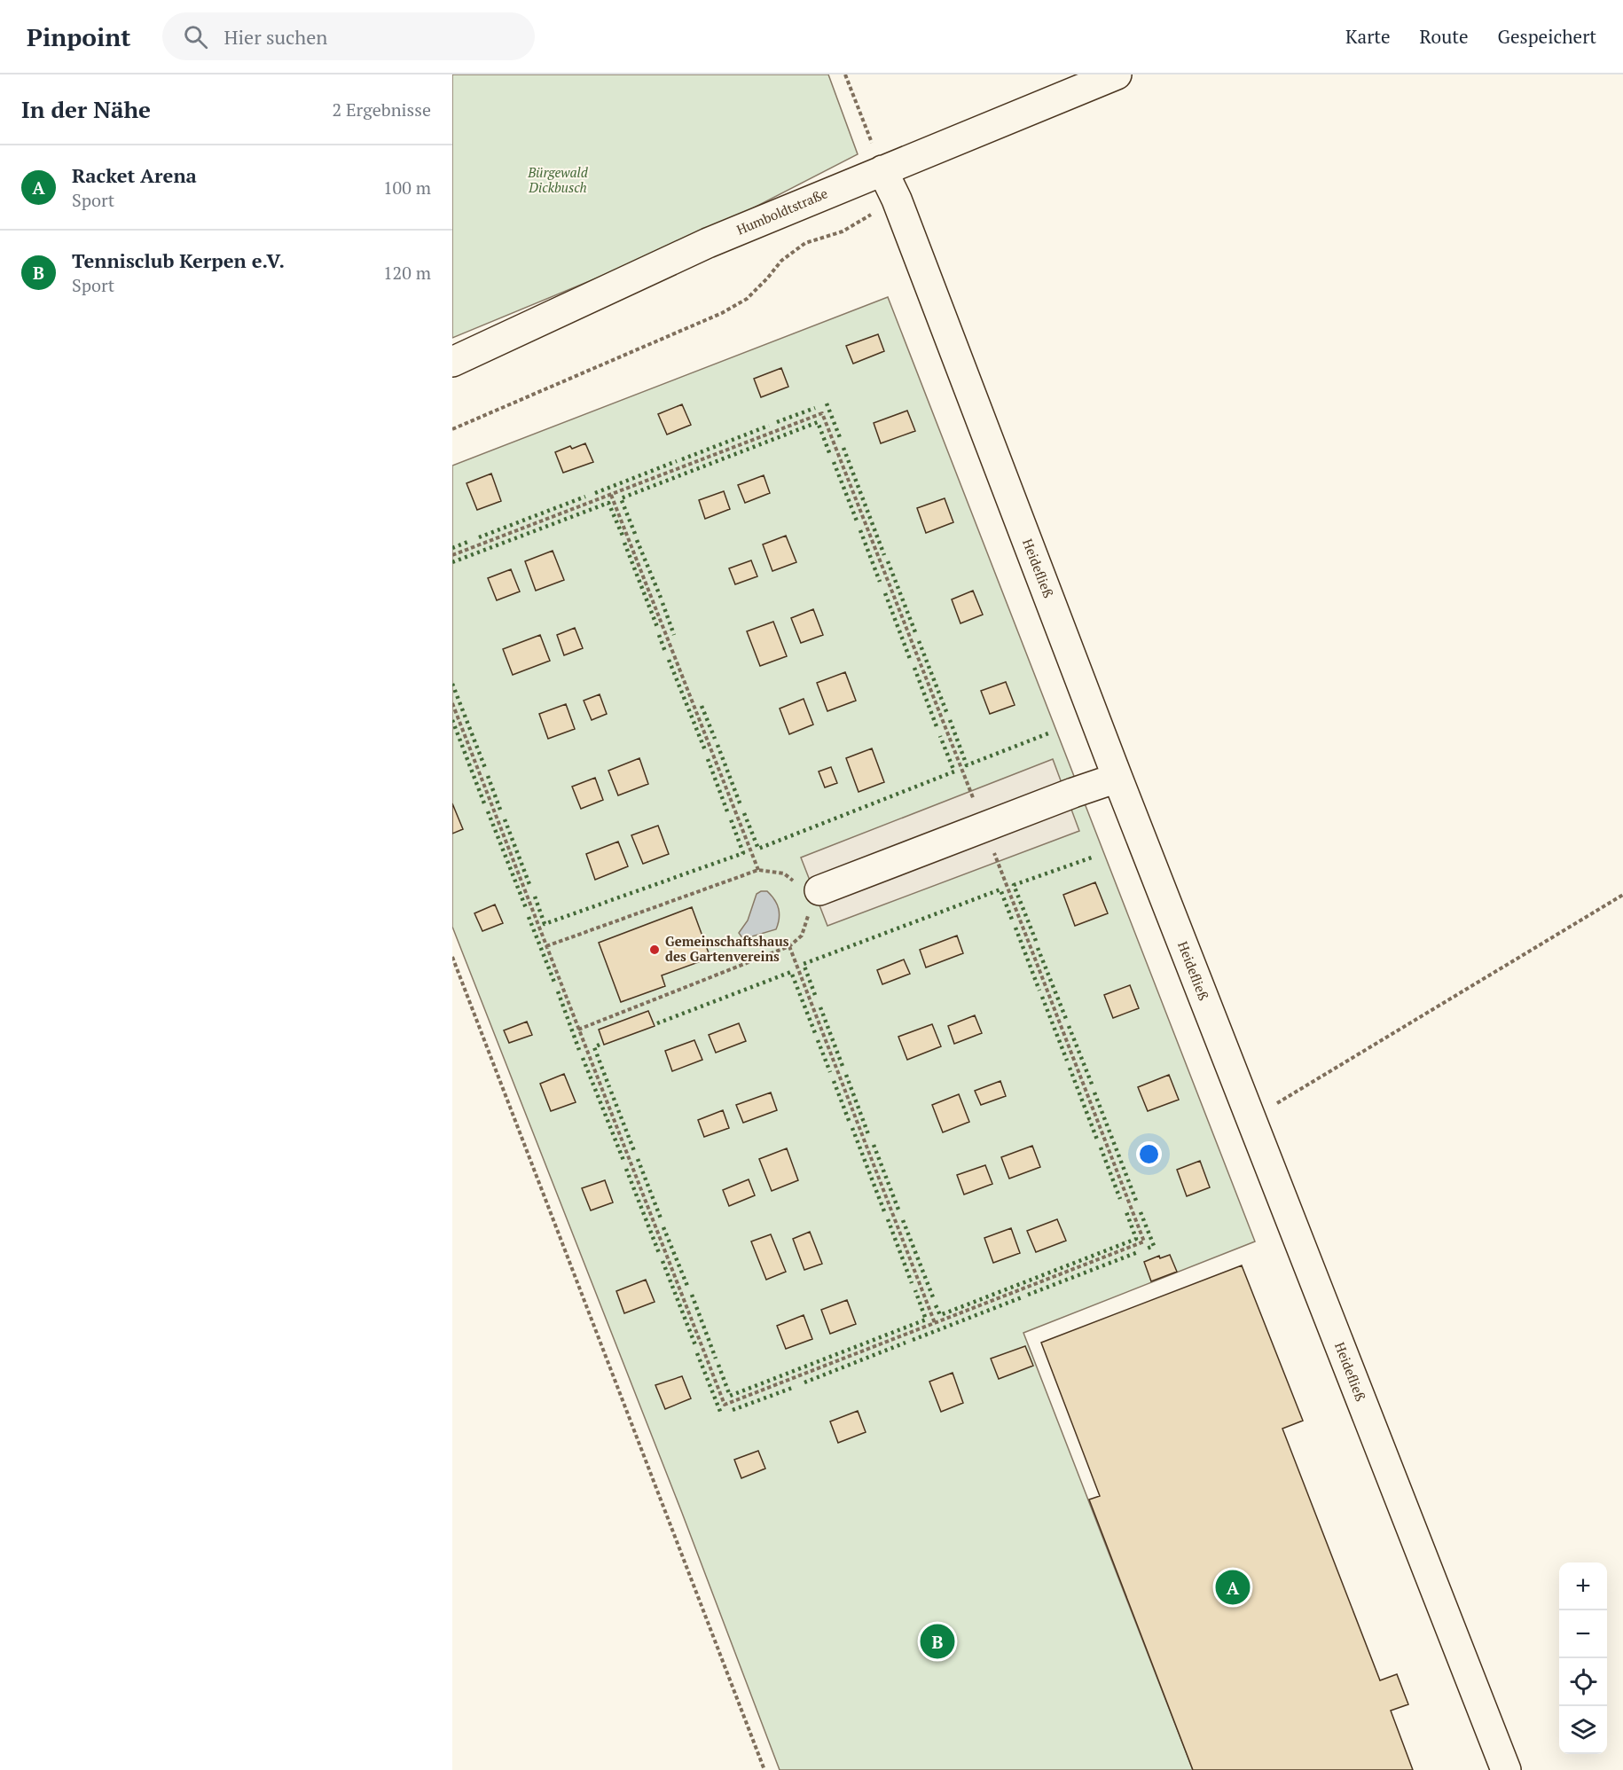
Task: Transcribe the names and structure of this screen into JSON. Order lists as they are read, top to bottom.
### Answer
{
  "streets": {
    "street": ["Humboldtstraße", "Heidefließ"]
  },
  "crossings": [
    ["Humboldtstraße", "Heidefließ"]
  ],
  "parks": ["Bürgewald Dickbusch"],
  "places": ["Gemeinschaftshaus des Gartenvereins"],
  "page": {
    "header": "Pinpoint",
    "search": "Hier suchen",
    "nav": ["Karte", "Route", "Gespeichert"],
    "heading": ["In der Nähe", "2 Ergebnisse"],
    "list": [
      {
        "mark": "A",
        "name": "Racket Arena",
        "note": "Sport",
        "value": "100 m"
      },
      {
        "mark": "B",
        "name": "Tennisclub Kerpen e.V.",
        "note": "Sport",
        "value": "120 m"
      }
    ],
    "map_buttons": ["+", "−"],
    "pins": ["A", "B"]
  }
}
